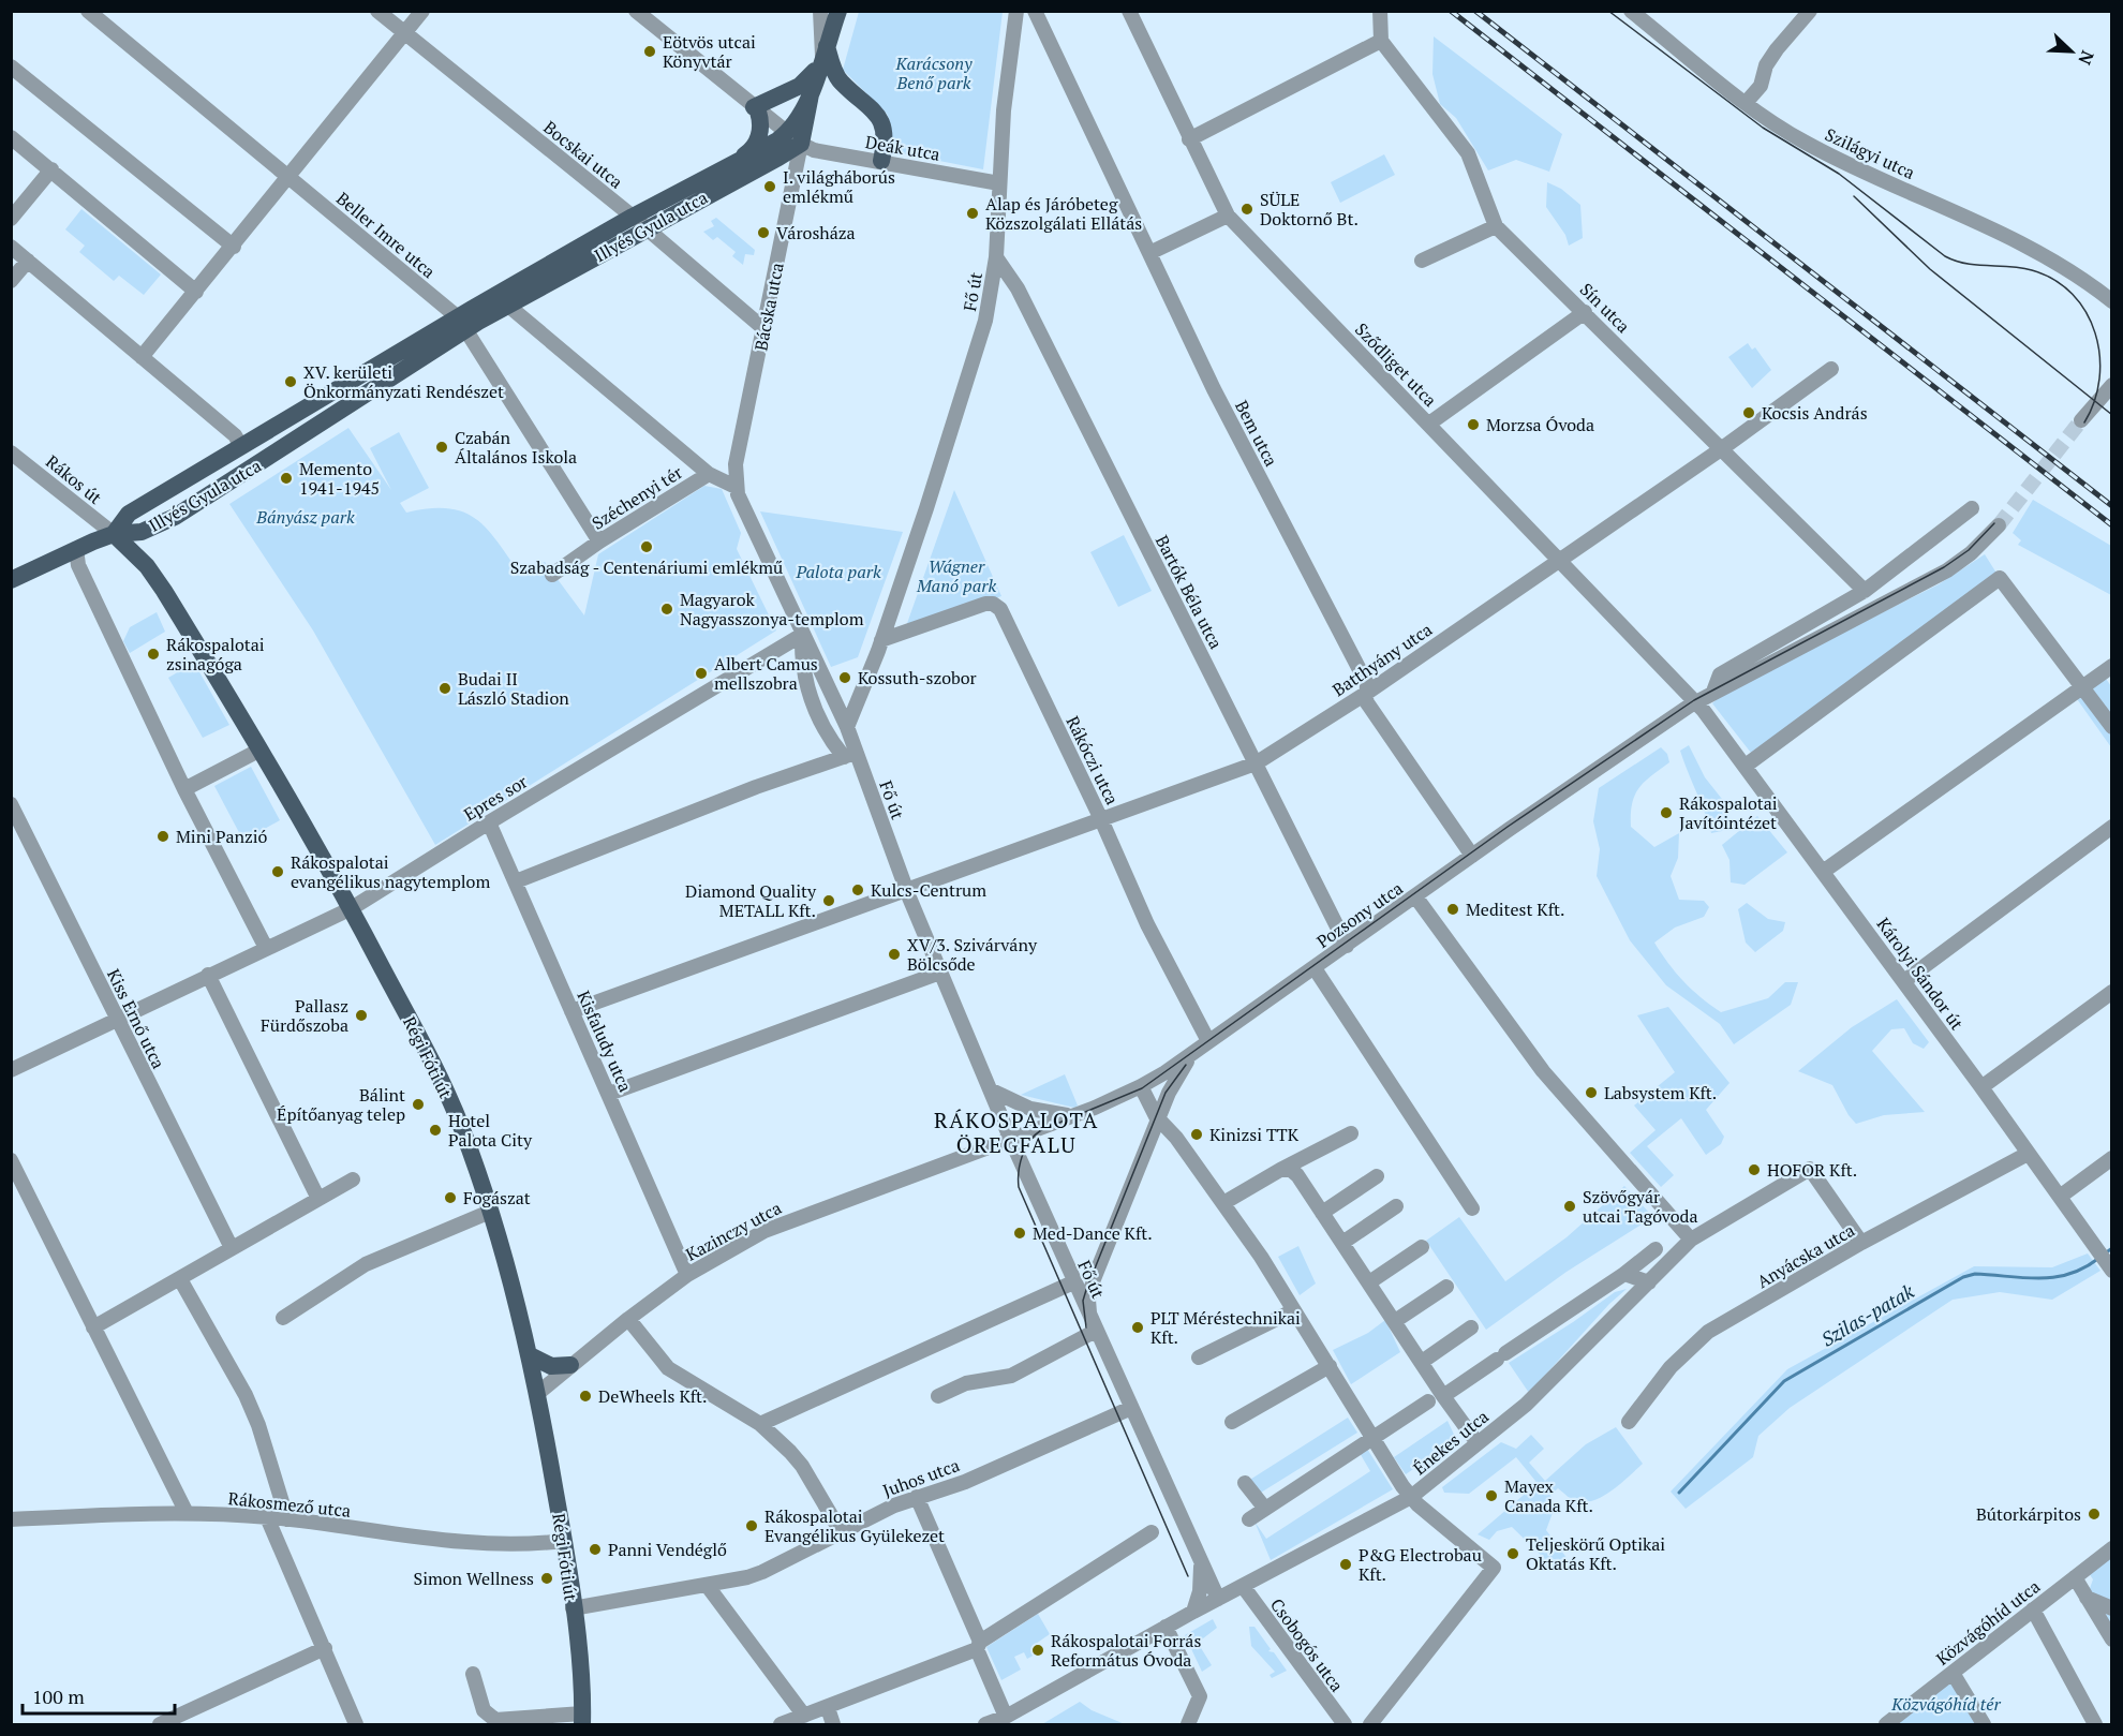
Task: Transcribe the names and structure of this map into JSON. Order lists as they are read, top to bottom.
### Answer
{
  "streets": {
    "main road": ["Illyés Gyula utca", "Bácska utca", "Régi Fóti út"],
    "street": [
      "Deák utca",
      "Szilágyi utca",
      "Bocskai utca",
      "Beller Imre utca",
      "Fő út",
      "Sín utca",
      "Sződliget utca",
      "Bem utca",
      "Rákos út",
      "Széchenyi tér",
      "Bartók Béla utca",
      "Batthyány utca",
      "Rákóczi utca",
      "Epres sor",
      "Pozsony utca",
      "Károlyi Sándor út",
      "Kiss Ernő utca",
      "Kisfaludy utca",
      "Kazinczy utca",
      "Anyácska utca",
      "Énekes utca",
      "Juhos utca",
      "Rákosmező utca",
      "Közvágóhíd utca",
      "Csobogós utca"
    ]
  },
  "crossings": [
    ["Deák utca", "Illyés Gyula utca"],
    ["Deák utca", "Fő út"],
    ["Deák utca", "Bácska utca"],
    ["Bocskai utca", "Illyés Gyula utca"],
    ["Bocskai utca", "Bácska utca"],
    ["Illyés Gyula utca", "Beller Imre utca"],
    ["Illyés Gyula utca", "Bácska utca"],
    ["Illyés Gyula utca", "Rákos út"],
    ["Illyés Gyula utca", "Régi Fóti út"],
    ["Beller Imre utca", "Széchenyi tér"],
    ["Fő út", "Bartók Béla utca"],
    ["Fő út", "Batthyány utca"],
    ["Fő út", "Rákóczi utca"],
    ["Fő út", "Pozsony utca"],
    ["Fő út", "Kazinczy utca"],
    ["Fő út", "Énekes utca"],
    ["Fő út", "Juhos utca"],
    ["Bácska utca", "Széchenyi tér"],
    ["Sín utca", "Batthyány utca"],
    ["Sín utca", "Pozsony utca"],
    ["Sződliget utca", "Batthyány utca"],
    ["Sződliget utca", "Pozsony utca"],
    ["Sződliget utca", "Károlyi Sándor út"],
    ["Bem utca", "Batthyány utca"],
    ["Bem utca", "Pozsony utca"],
    ["Rákos út", "Régi Fóti út"],
    ["Bartók Béla utca", "Batthyány utca"],
    ["Bartók Béla utca", "Pozsony utca"],
    ["Batthyány utca", "Rákóczi utca"],
    ["Batthyány utca", "Kisfaludy utca"],
    ["Rákóczi utca", "Pozsony utca"],
    ["Epres sor", "Kiss Ernő utca"],
    ["Epres sor", "Kisfaludy utca"],
    ["Epres sor", "Régi Fóti út"],
    ["Pozsony utca", "Károlyi Sándor út"],
    ["Pozsony utca", "Kazinczy utca"],
    ["Károlyi Sándor út", "Anyácska utca"],
    ["Kisfaludy utca", "Kazinczy utca"],
    ["Régi Fóti út", "Kazinczy utca"],
    ["Régi Fóti út", "Juhos utca"],
    ["Régi Fóti út", "Rákosmező utca"],
    ["Anyácska utca", "Énekes utca"],
    ["Énekes utca", "Csobogós utca"]
  ],
  "districts": ["RÁKOSPALOTA ÖREGFALU"],
  "water": ["Szilas-patak"],
  "parks": [
    "Karácsony Benő park",
    "Bányász park",
    "Wágner Manó park",
    "Palota park",
    "Közvágóhíd tér"
  ],
  "places": [
    "Eötvös utcai Könyvtár",
    "I. világháborús emlékmű",
    "SÜLE Doktornő Bt.",
    "Alap és Járóbeteg Közszolgálati Ellátás",
    "Városháza",
    "XV. kerületi Önkormányzati Rendészet",
    "Kocsis András",
    "Morzsa Óvoda",
    "Czabán Általános Iskola",
    "Memento 1941-1945",
    "Szabadság - Centenáriumi emlékmű",
    "Magyarok Nagyasszonya-templom",
    "Rákospalotai zsinagóga",
    "Albert Camus mellszobra",
    "Kossuth-szobor",
    "Budai II László Stadion",
    "Rákospalotai Javítóintézet",
    "Mini Panzió",
    "Rákospalotai evangélikus nagytemplom",
    "Kulcs-Centrum",
    "Diamond Quality METALL Kft.",
    "Meditest Kft.",
    "XV/3. Szivárvány Bölcsőde",
    "Pallasz Fürdőszoba",
    "Labsystem Kft.",
    "Bálint Építőanyag telep",
    "Hotel Palota City",
    "Kinizsi TTK",
    "HOFOR Kft.",
    "Fogászat",
    "Szövőgyár utcai Tagóvoda",
    "Med-Dance Kft.",
    "PLT Méréstechnikai Kft.",
    "DeWheels Kft.",
    "Mayex Canada Kft.",
    "Bútorkárpitos",
    "Rákospalotai Evangélikus Gyülekezet",
    "Panni Vendéglő",
    "Teljeskörű Optikai Oktatás Kft.",
    "P&G Electrobau Kft.",
    "Simon Wellness",
    "Rákospalotai Forrás Református Óvoda"
  ],
  "scale_bar": "100 m",
  "north": "bottom right"
}
